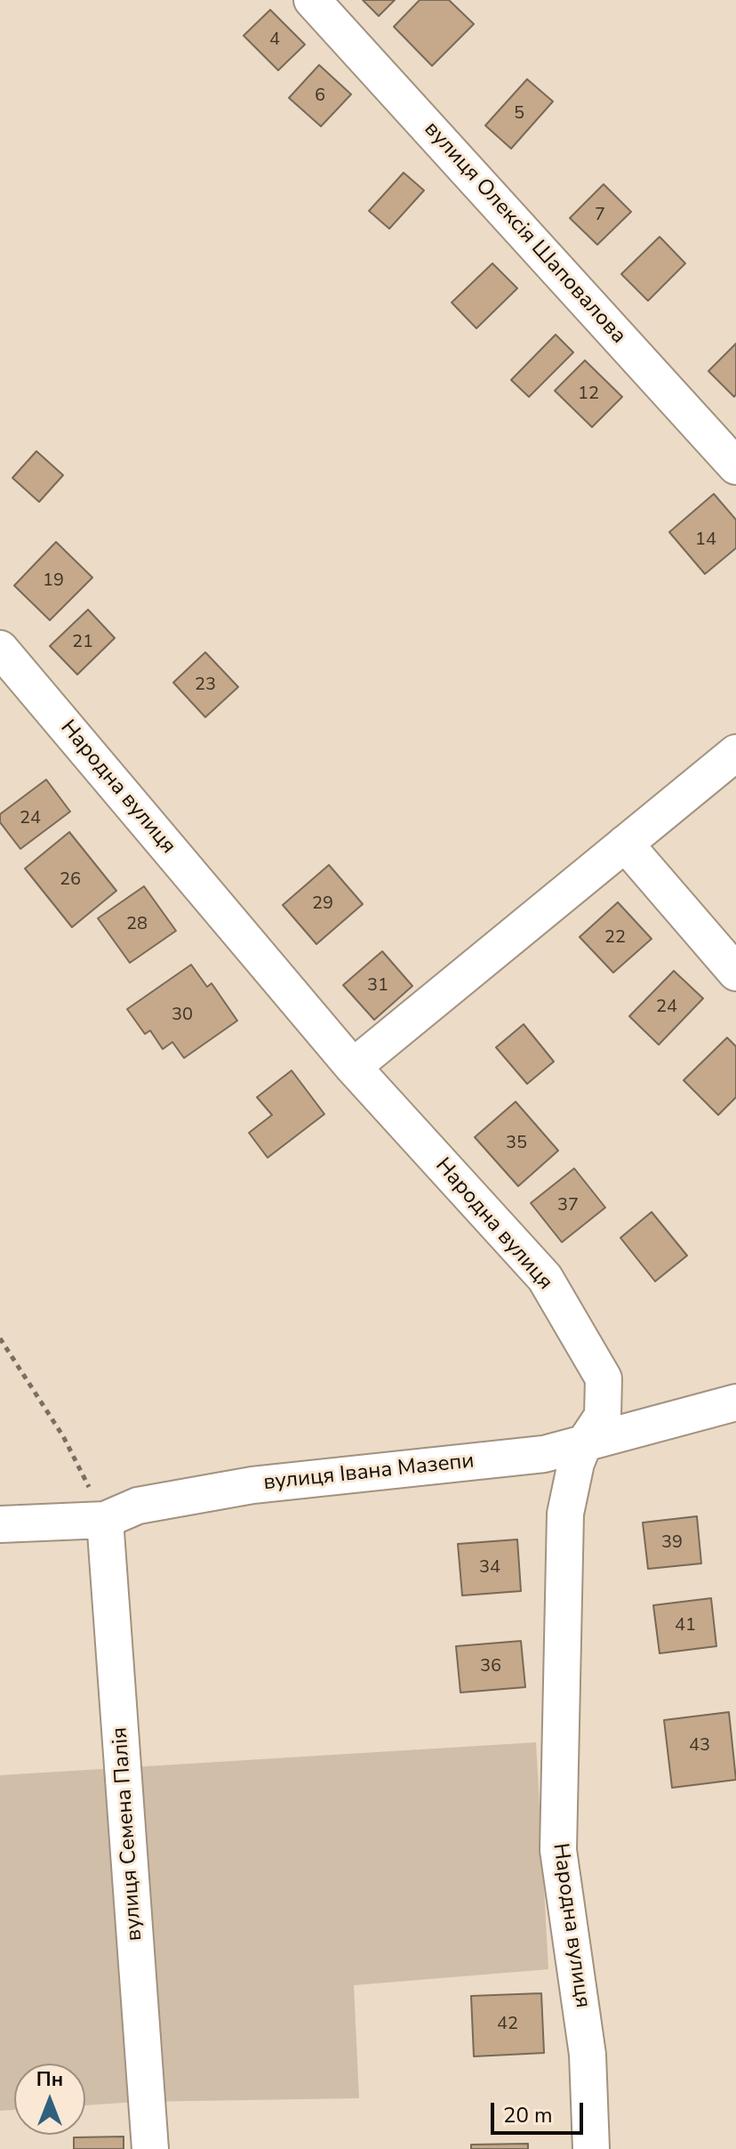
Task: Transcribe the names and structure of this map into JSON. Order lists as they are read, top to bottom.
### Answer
{
  "streets": {
    "street": [
      "вулиця Олексія Шаповалова",
      "Народна вулиця",
      "вулиця Івана Мазепи",
      "вулиця Семена Палія"
    ]
  },
  "crossings": [
    ["Народна вулиця", "вулиця Івана Мазепи"],
    ["вулиця Івана Мазепи", "вулиця Семена Палія"]
  ],
  "house_numbers": [
    "4",
    "6",
    "5",
    "7",
    "12",
    "14",
    "19",
    "21",
    "23",
    "24",
    "26",
    "29",
    "28",
    "22",
    "31",
    "24",
    "30",
    "35",
    "37",
    "39",
    "34",
    "41",
    "36",
    "43",
    "42"
  ],
  "scale_bar": "20 m",
  "north": "top"
}
